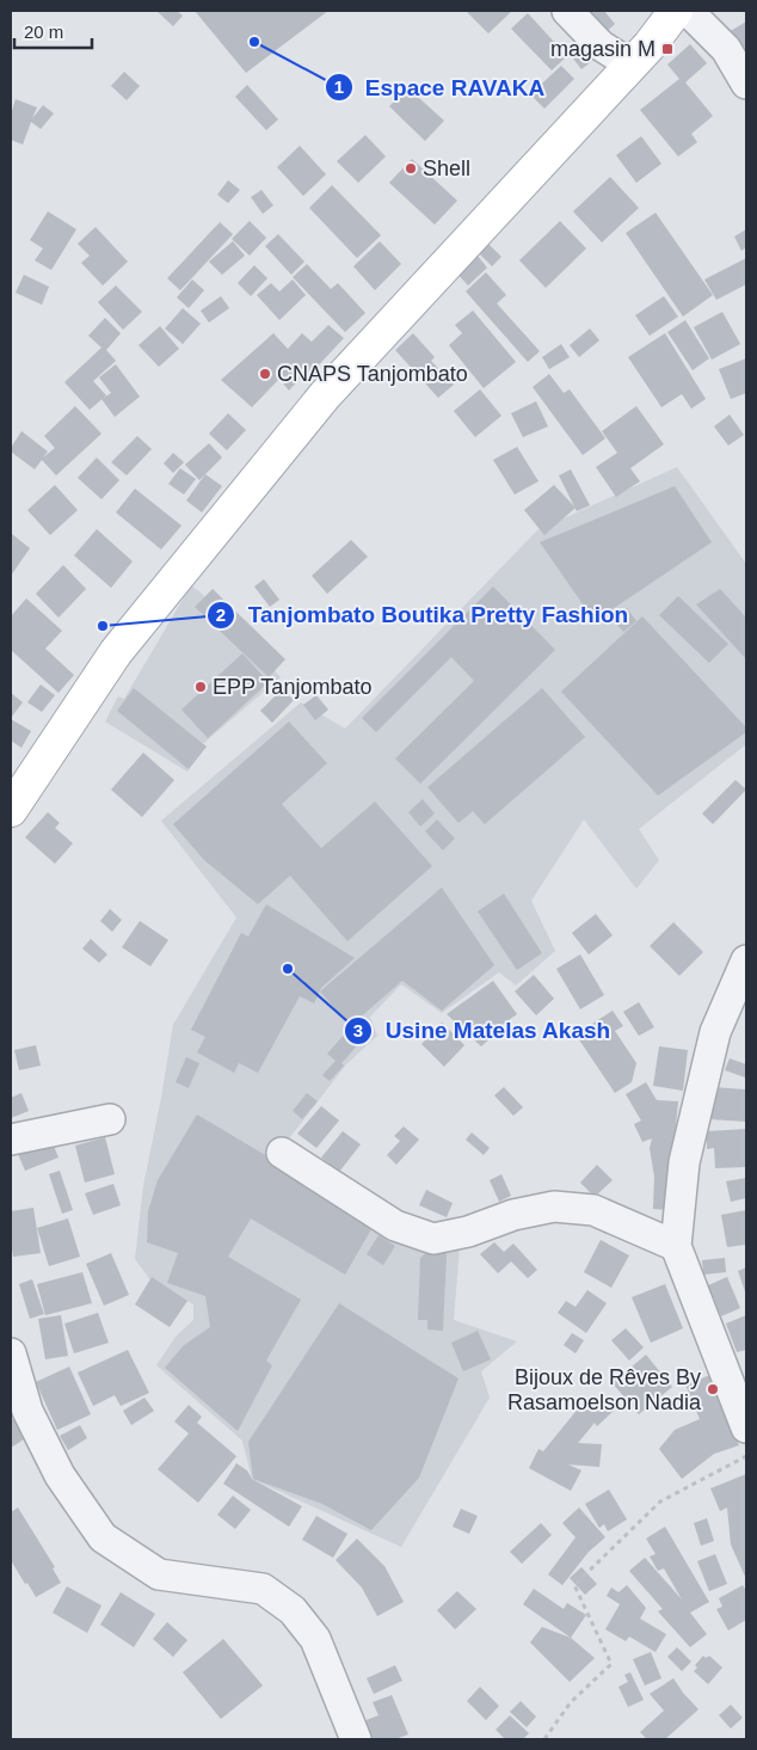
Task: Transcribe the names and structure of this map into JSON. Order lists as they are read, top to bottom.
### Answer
{
  "places": {
    "other": [
      "Espace RAVAKA",
      "Shell",
      "CNAPS Tanjombato",
      "Tanjombato Boutika Pretty Fashion",
      "EPP Tanjombato",
      "Usine Matelas Akash",
      "Bijoux de Rêves By Rasamoelson Nadia"
    ],
    "transit": ["magasin M"]
  },
  "scale_bar": "20 m"
}
